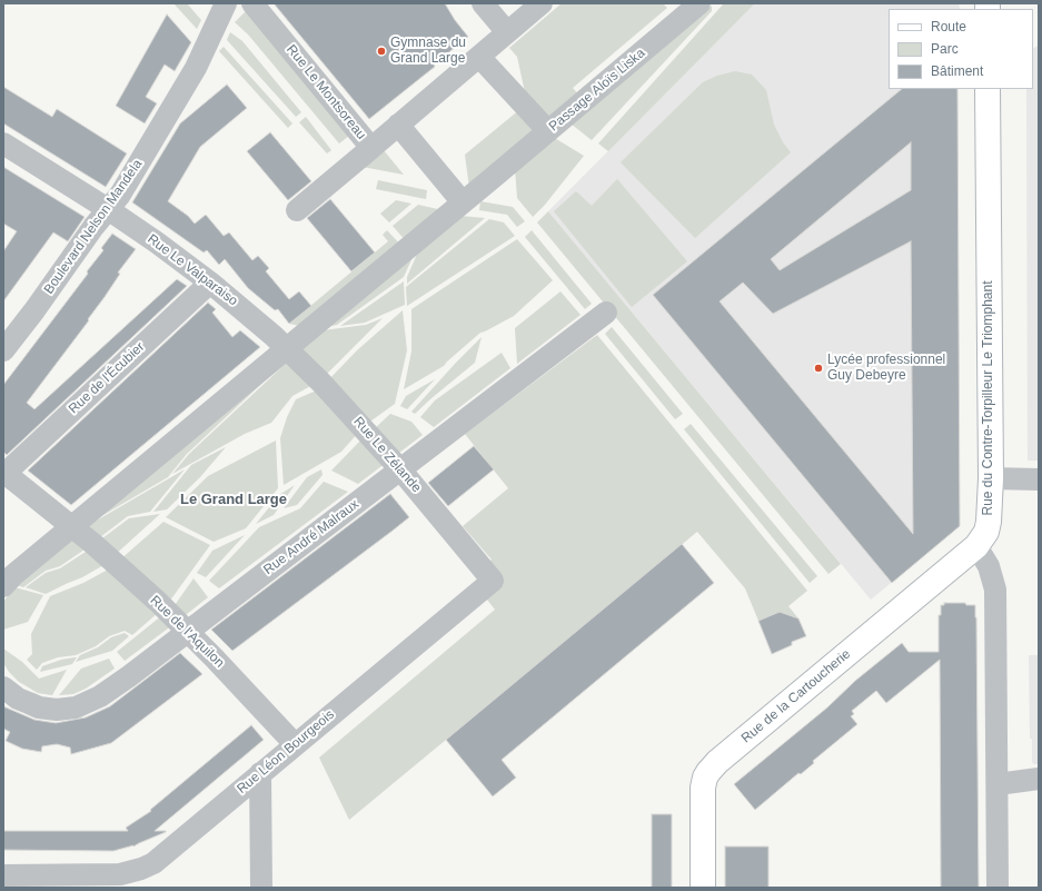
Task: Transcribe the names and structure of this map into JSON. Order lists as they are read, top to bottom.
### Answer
{
  "streets": {
    "street": [
      "Passage Aloïs Liska",
      "Rue Le Montsoreau",
      "Boulevard Nelson Mandela",
      "Rue Le Valparaiso",
      "Rue de l'Écubier",
      "Rue du Contre-Torpilleur Le Triomphant",
      "Rue Le Zélande",
      "Rue André Malraux",
      "Rue de l'Aquilon",
      "Rue de la Cartoucherie",
      "Rue Léon Bourgeois"
    ]
  },
  "crossings": [
    ["Boulevard Nelson Mandela", "Rue Le Valparaiso"],
    ["Rue Le Valparaiso", "Rue de l'Écubier"],
    ["Rue Le Valparaiso", "Rue Le Zélande"],
    ["Rue de l'Écubier", "Rue de l'Aquilon"],
    ["Rue du Contre-Torpilleur Le Triomphant", "Rue de la Cartoucherie"],
    ["Rue Le Zélande", "Rue André Malraux"],
    ["Rue Le Zélande", "Rue Léon Bourgeois"],
    ["Rue André Malraux", "Rue de l'Aquilon"],
    ["Rue de l'Aquilon", "Rue Léon Bourgeois"]
  ],
  "districts": ["Le Grand Large"],
  "places": ["Gymnase du Grand Large", "Lycée professionnel Guy Debeyre"],
  "legend": ["Route", "Parc", "Bâtiment"]
}
